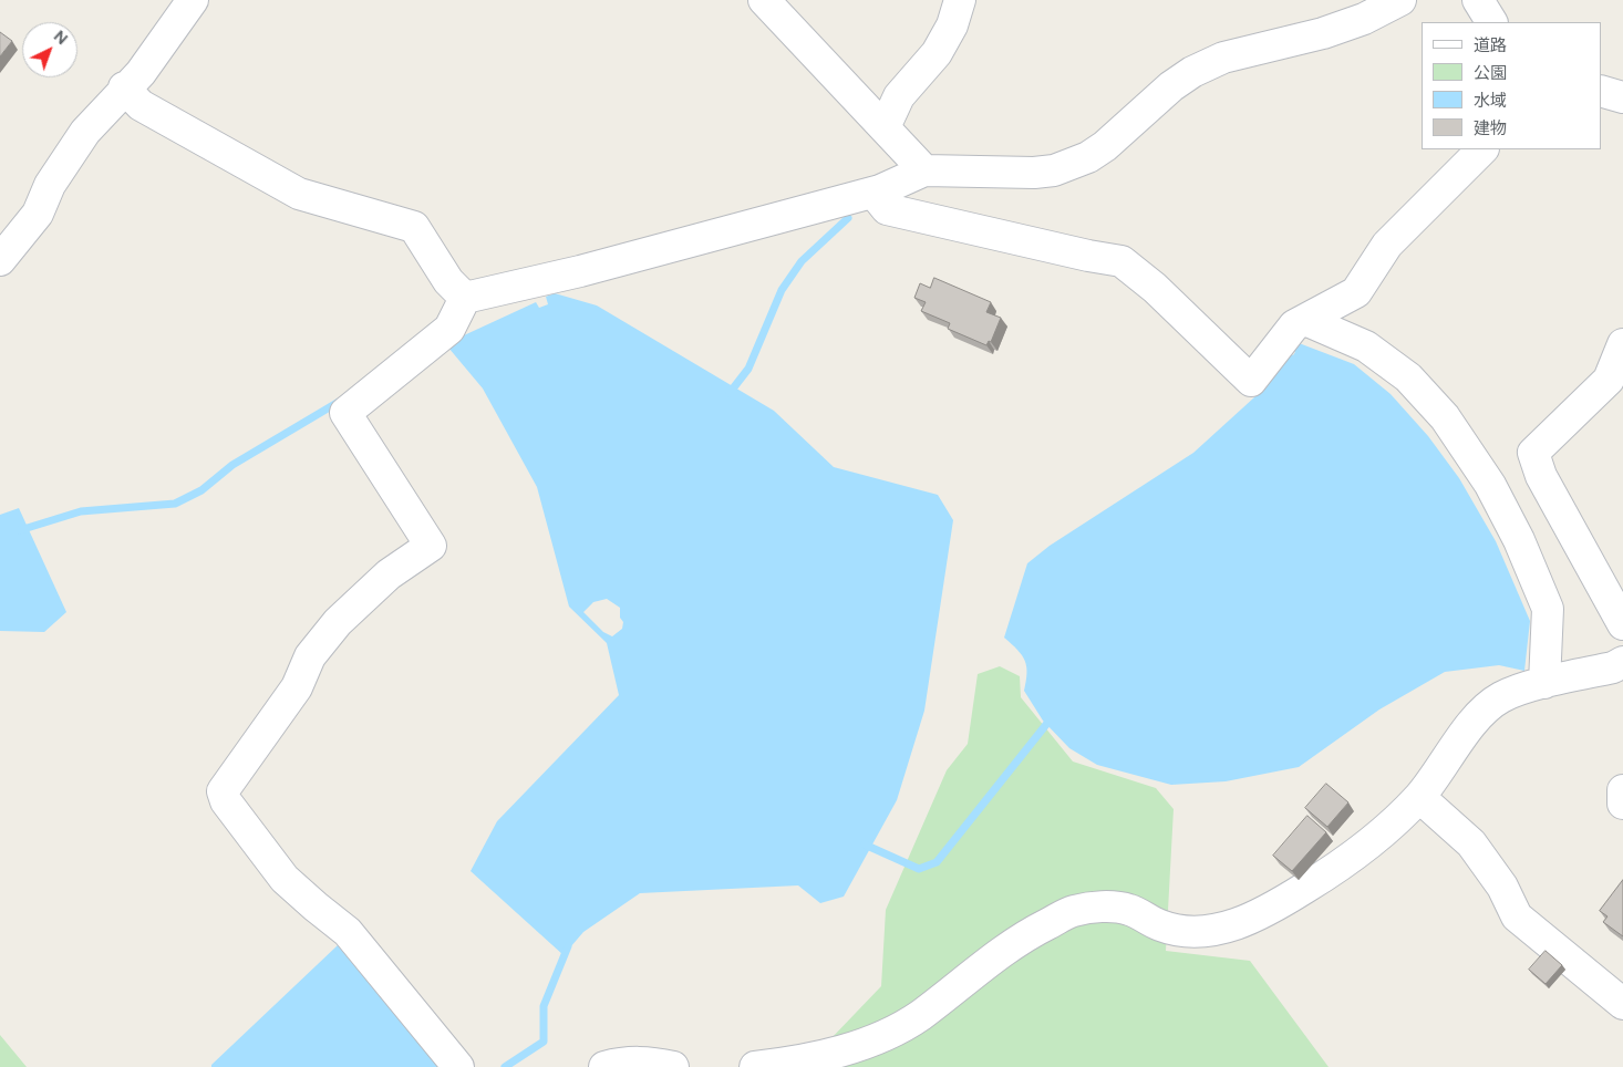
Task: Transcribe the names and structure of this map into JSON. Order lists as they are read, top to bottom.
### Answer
{
  "legend": [
    "道路",
    "公園",
    "水域",
    "建物"
  ],
  "north": "top right"
}
